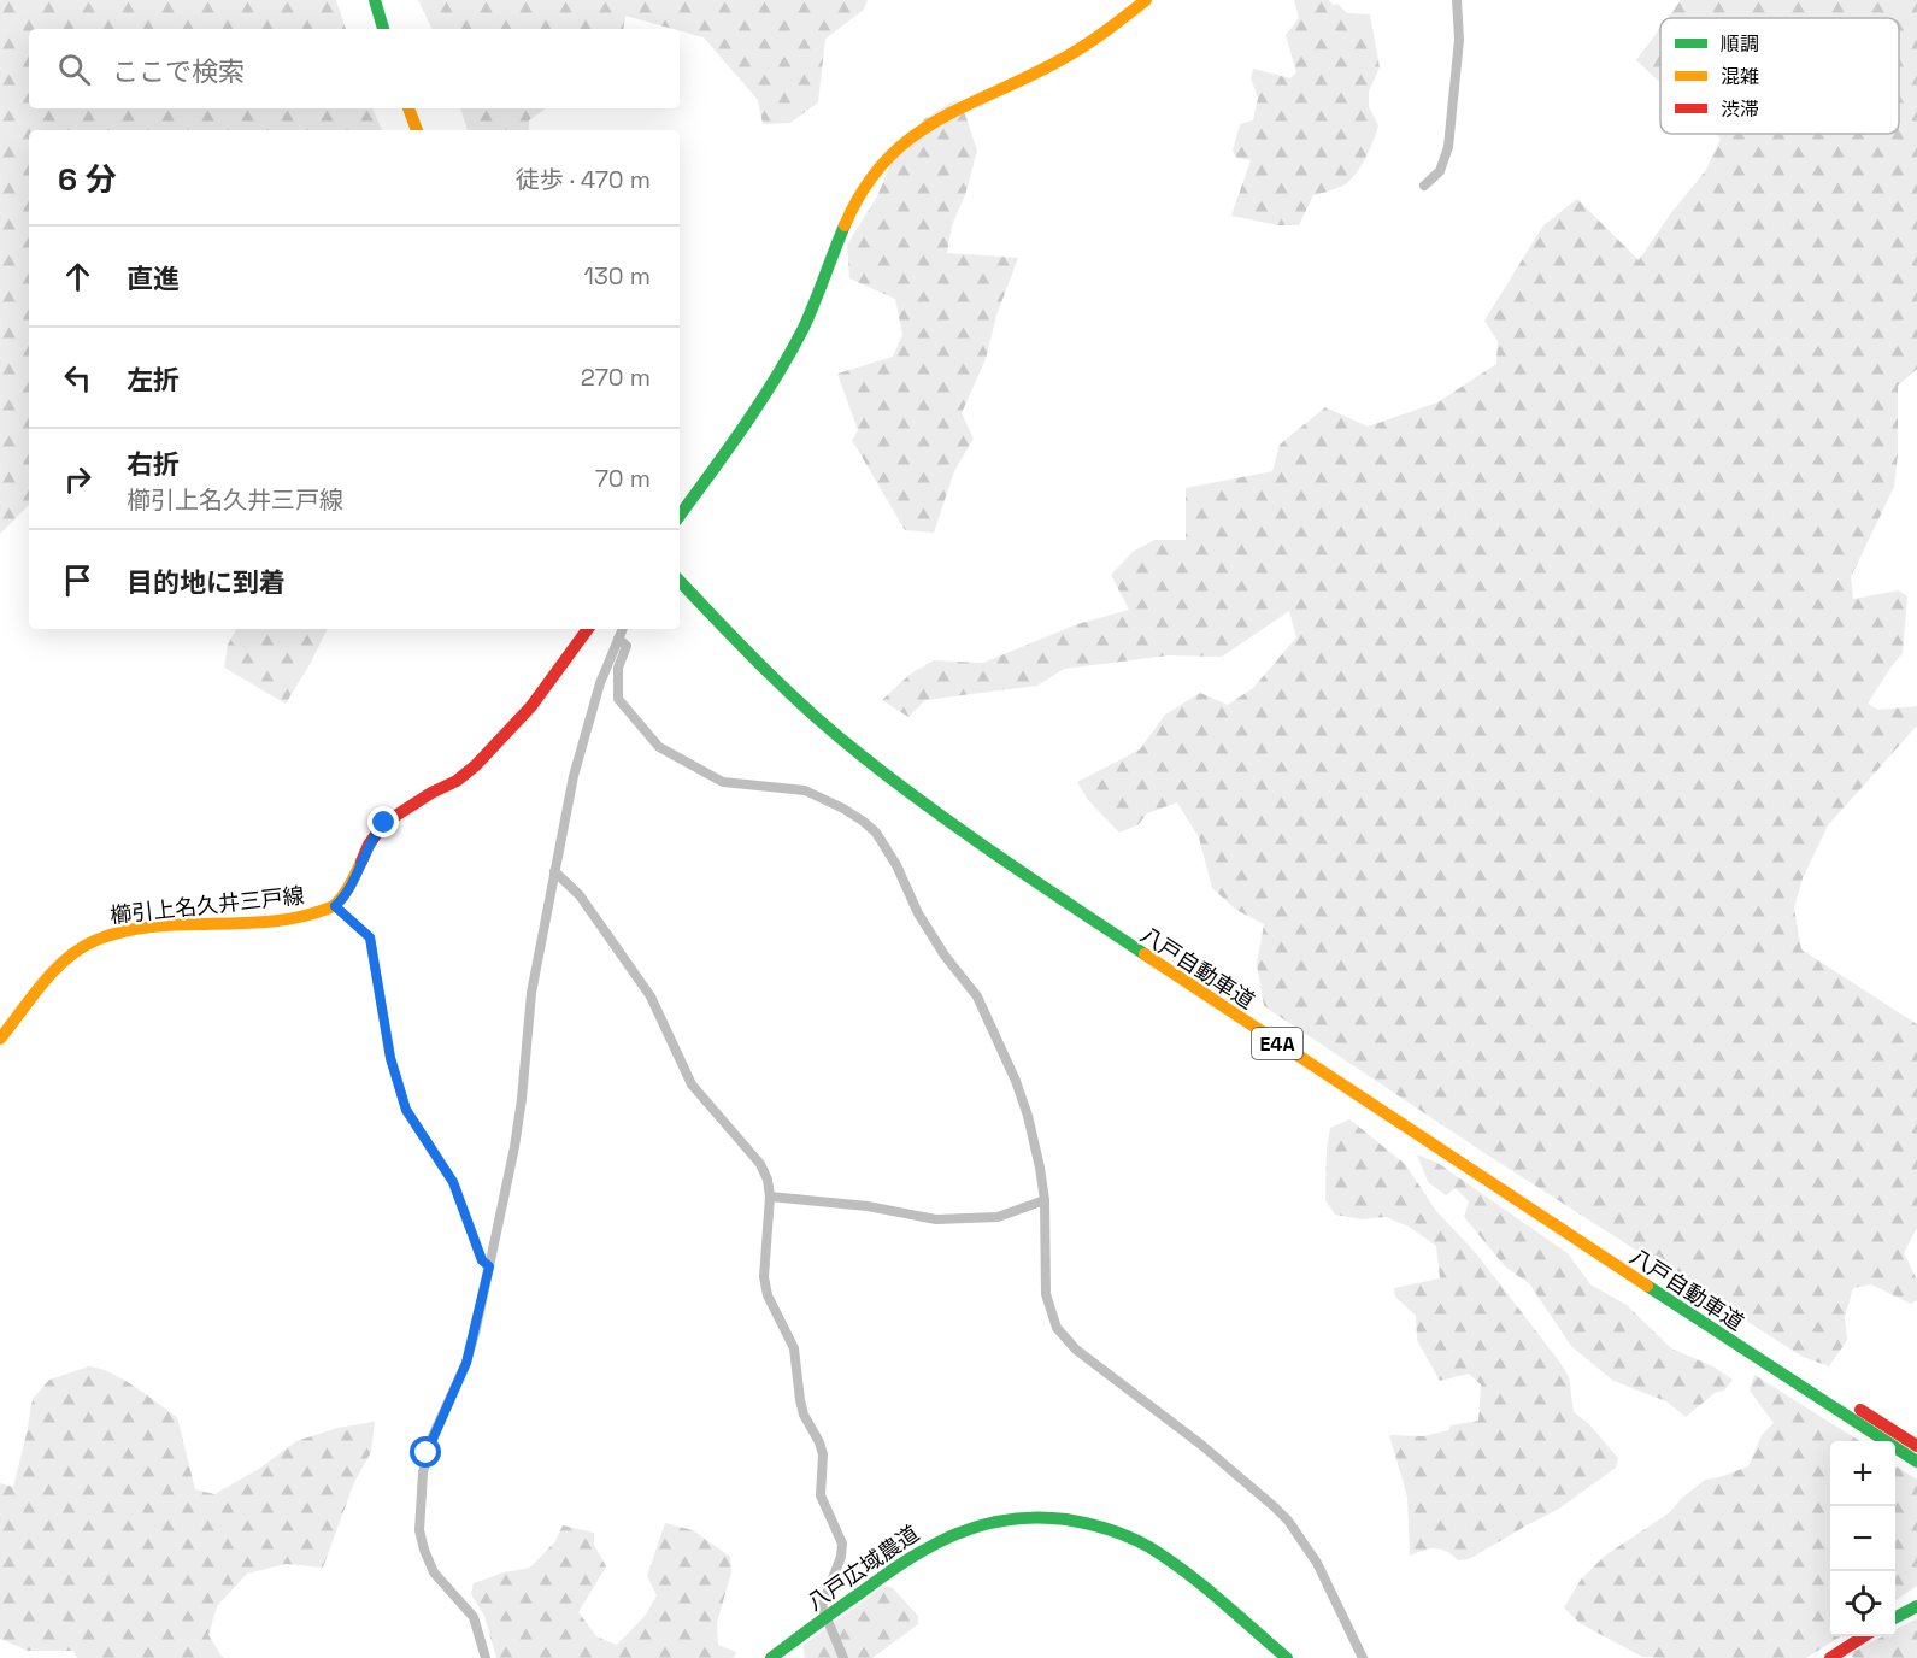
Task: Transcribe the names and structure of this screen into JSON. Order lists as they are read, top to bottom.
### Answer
{
  "streets": {
    "main road": [
      "櫛引上名久井三戸線",
      "八戸自動車道",
      "E4A",
      "八戸広域農道"
    ]
  },
  "legend": ["順調", "混雑", "渋滞"],
  "page": {
    "search": "ここで検索",
    "heading": ["6 分", "徒歩 · 470 m"],
    "list": [
      ["直進", "130 m"],
      ["左折", "270 m"],
      ["右折", "櫛引上名久井三戸線", "70 m"],
      "目的地に到着"
    ],
    "map_buttons": ["+", "−"]
  }
}
